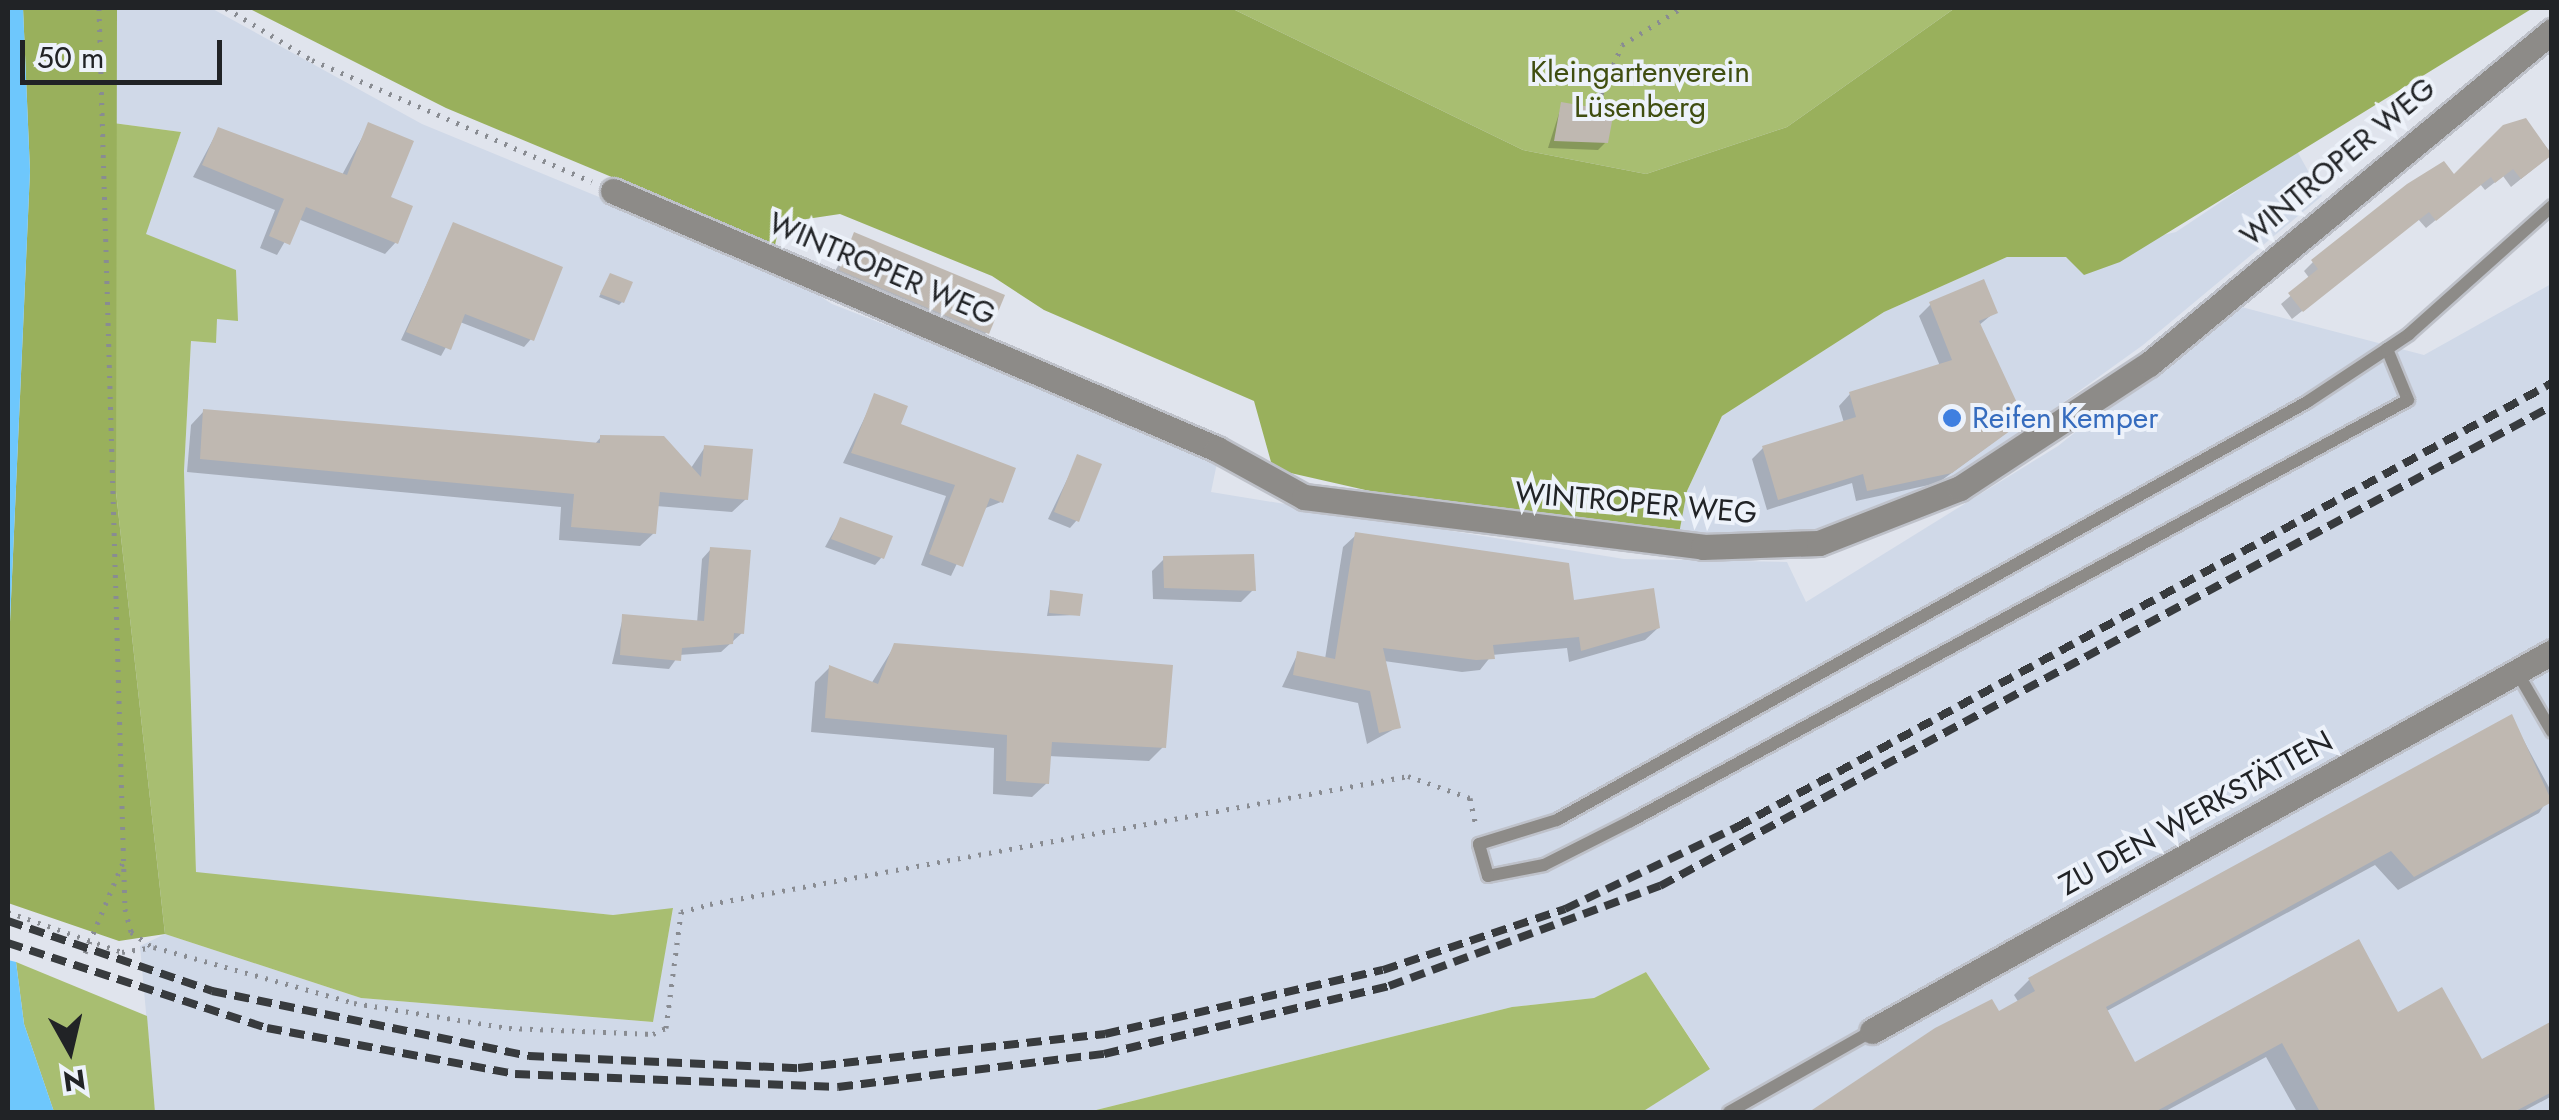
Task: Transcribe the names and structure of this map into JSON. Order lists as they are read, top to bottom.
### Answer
{
  "streets": {
    "street": ["WINTROPER WEG", "ZU DEN WERKSTÄTTEN"]
  },
  "parks": ["Kleingartenverein Lüsenberg"],
  "places": ["Reifen Kemper"],
  "scale_bar": "50 m",
  "north": "bottom"
}
